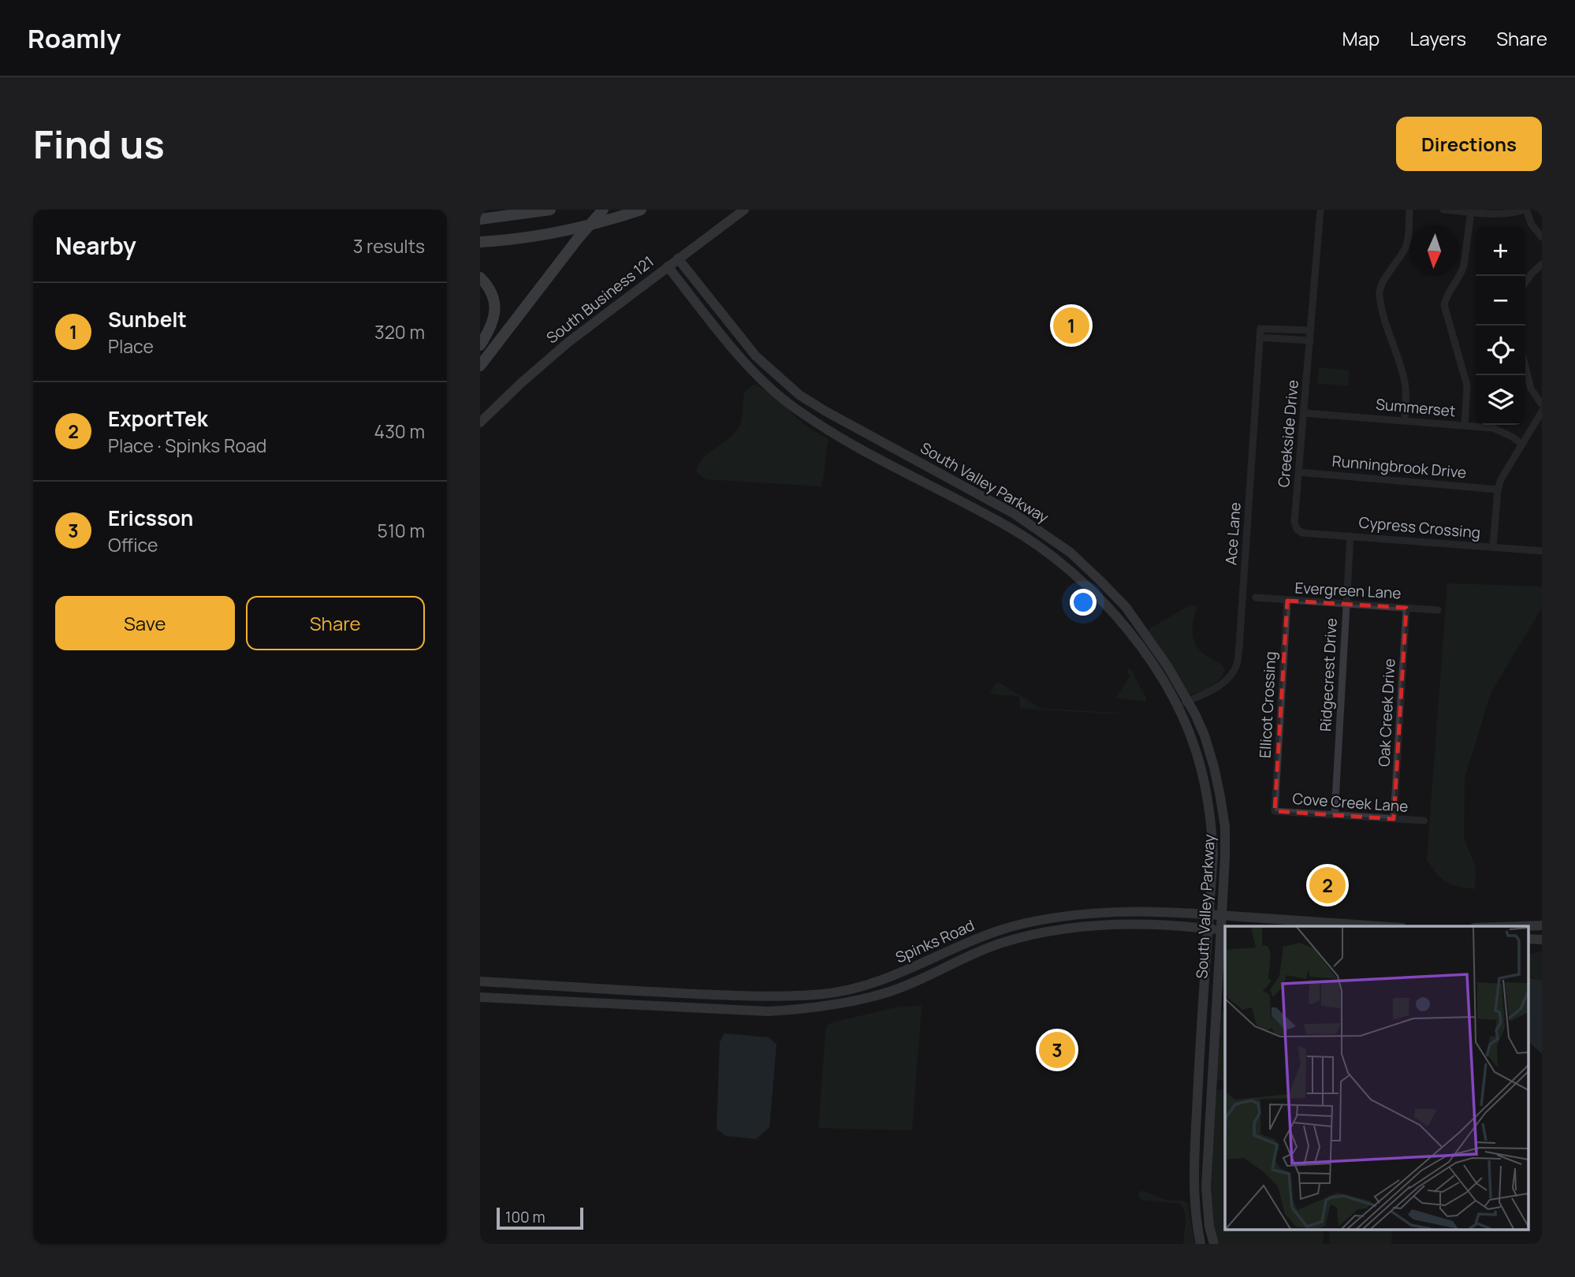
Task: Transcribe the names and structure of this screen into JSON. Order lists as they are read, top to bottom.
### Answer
{
  "streets": {
    "main road": ["South Business 121", "South Valley Parkway", "Spinks Road"],
    "street": [
      "Summerset",
      "Creekside Drive",
      "Runningbrook Drive",
      "Cypress Crossing",
      "Ace Lane",
      "Evergreen Lane",
      "Ridgecrest Drive",
      "Ellicot Crossing",
      "Oak Creek Drive",
      "Cove Creek Lane"
    ]
  },
  "crossings": [
    ["South Business 121", "South Valley Parkway"],
    ["Summerset", "Creekside Drive"],
    ["Creekside Drive", "Runningbrook Drive"],
    ["Creekside Drive", "Cypress Crossing"],
    ["Creekside Drive", "Ace Lane"],
    ["South Valley Parkway", "Ace Lane"],
    ["South Valley Parkway", "Spinks Road"],
    ["Cypress Crossing", "Ridgecrest Drive"],
    ["Evergreen Lane", "Ridgecrest Drive"],
    ["Evergreen Lane", "Ellicot Crossing"],
    ["Evergreen Lane", "Oak Creek Drive"],
    ["Ridgecrest Drive", "Cove Creek Lane"],
    ["Ellicot Crossing", "Cove Creek Lane"],
    ["Oak Creek Drive", "Cove Creek Lane"]
  ],
  "scale_bar": "100 m",
  "north": "bottom",
  "page": {
    "header": "Roamly",
    "nav": ["Map", "Layers", "Share"],
    "buttons": [
      "Directions",
      ["Save", "Share"]
    ],
    "title": "Find us",
    "heading": ["Nearby", "3 results"],
    "map_buttons": ["+", "−"],
    "list": [
      {
        "mark": "1",
        "name": "Sunbelt",
        "note": "Place",
        "value": "320 m"
      },
      {
        "mark": "2",
        "name": "ExportTek",
        "note": "Place · Spinks Road",
        "value": "430 m"
      },
      {
        "mark": "3",
        "name": "Ericsson",
        "note": "Office",
        "value": "510 m"
      }
    ],
    "pins": ["1", "2", "3"],
    "scale": "100 m"
  }
}
